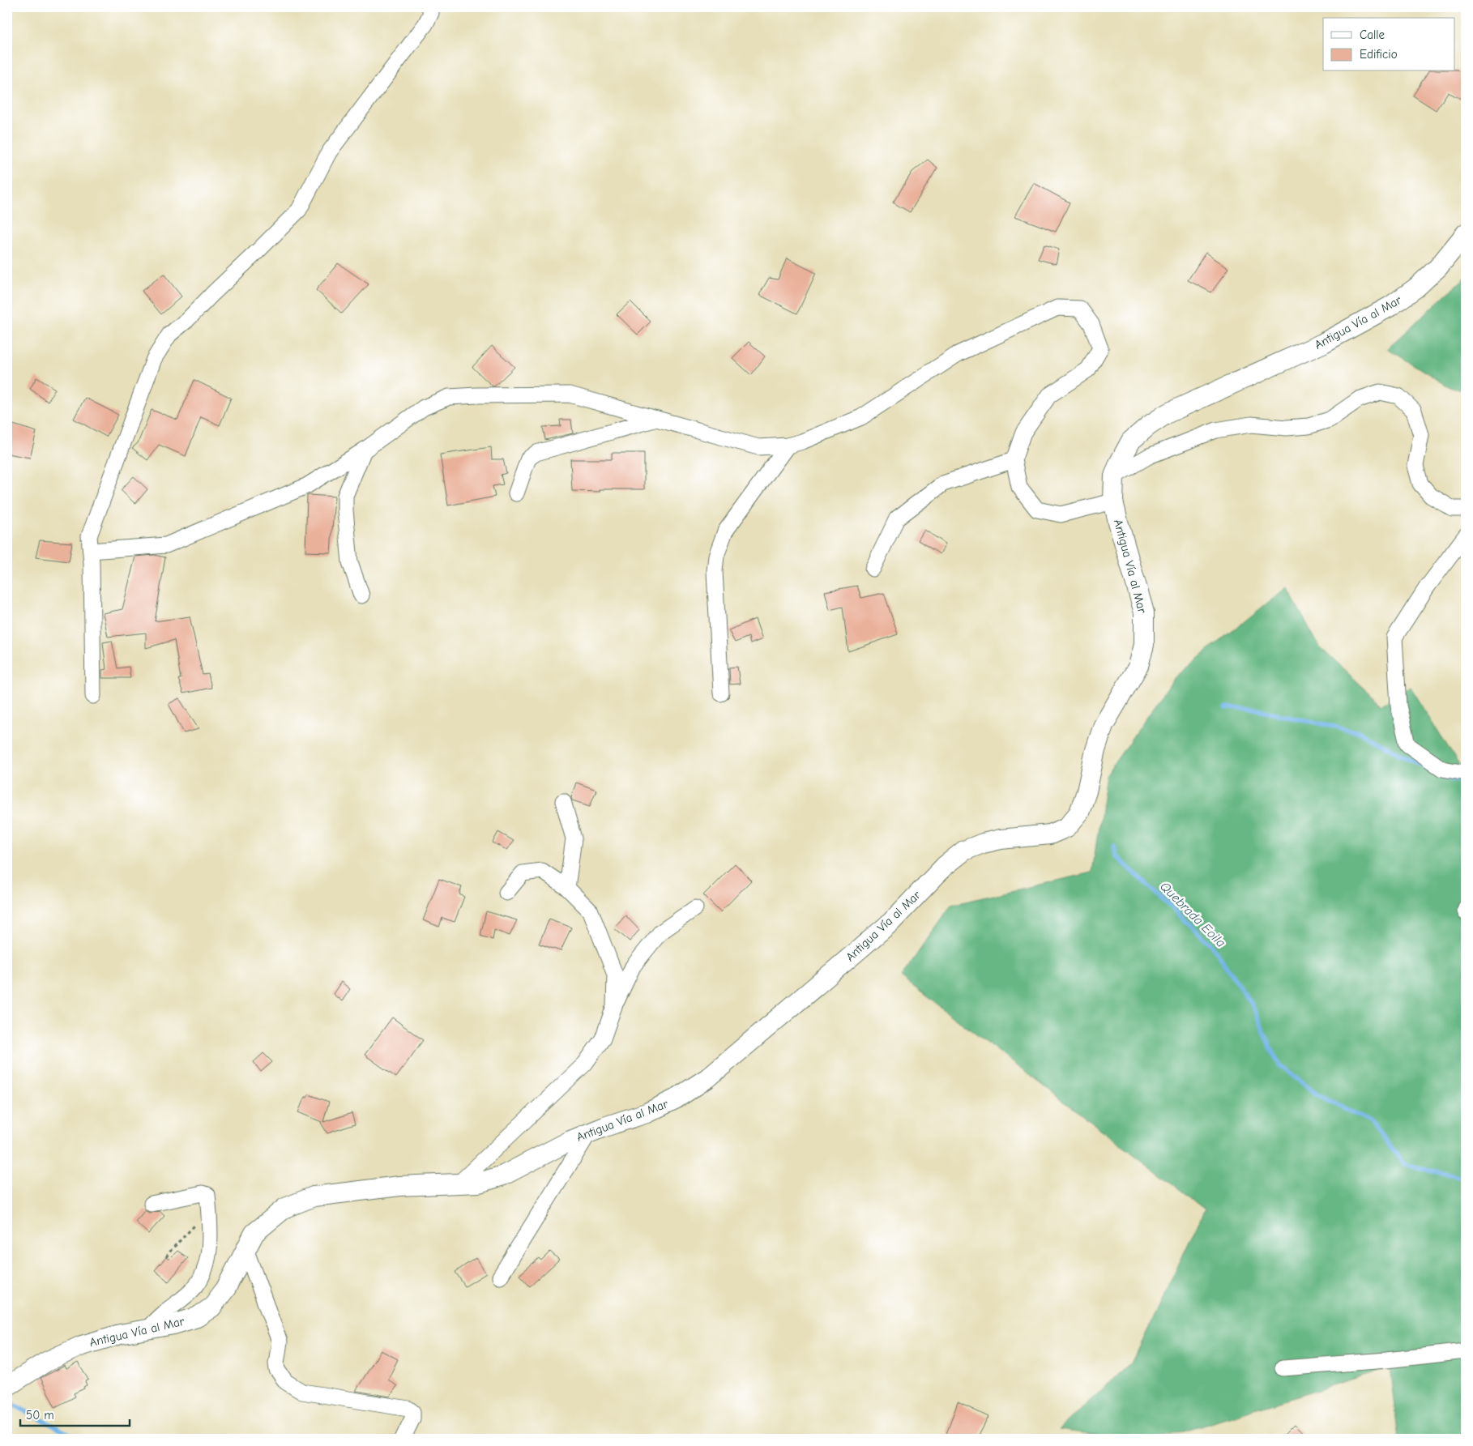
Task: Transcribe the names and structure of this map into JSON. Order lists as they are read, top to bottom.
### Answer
{
  "streets": {
    "main road": ["Antigua Vía al Mar"]
  },
  "water": ["Quebrada Eoila"],
  "legend": ["Calle", "Edificio"],
  "scale_bar": "50 m"
}
